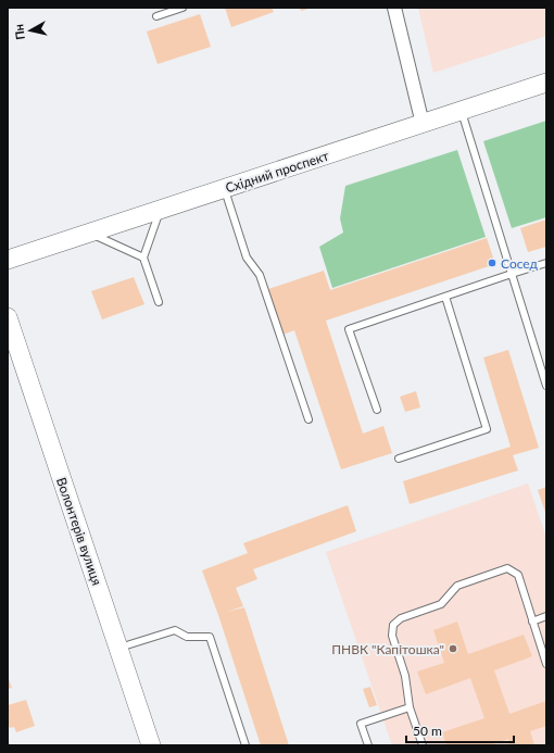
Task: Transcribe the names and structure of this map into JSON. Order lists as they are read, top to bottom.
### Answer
{
  "streets": {
    "main road": ["Східний проспект", "Волонтерів вулиця"]
  },
  "places": ["Сосед", "ПНВК \"Капітошка\""],
  "scale_bar": "50 m",
  "north": "left"
}
